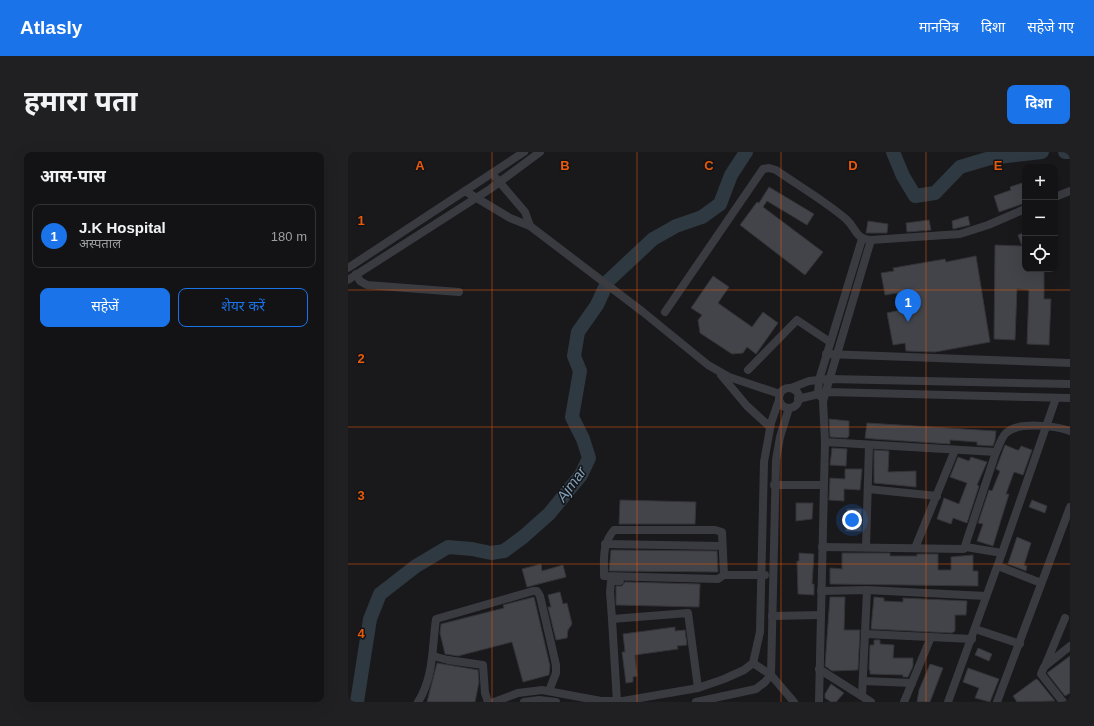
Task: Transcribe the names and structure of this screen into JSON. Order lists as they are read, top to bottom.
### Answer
{
  "water": ["Ajmar"],
  "page": {
    "header": "Atlasly",
    "nav": ["मानचित्र", "दिशा", "सहेजे गए"],
    "buttons": [
      "दिशा",
      ["सहेजें", "शेयर करें"]
    ],
    "title": "हमारा पता",
    "heading": "आस-पास",
    "map_buttons": ["+", "−"],
    "list": [
      {
        "mark": "1",
        "name": "J.K Hospital",
        "note": "अस्पताल",
        "value": "180 m"
      }
    ],
    "pins": "1"
  },
  "grid": {
    "columns": [
      "A",
      "B",
      "C",
      "D",
      "E"
    ],
    "rows": [
      "1",
      "2",
      "3",
      "4"
    ]
  }
}
